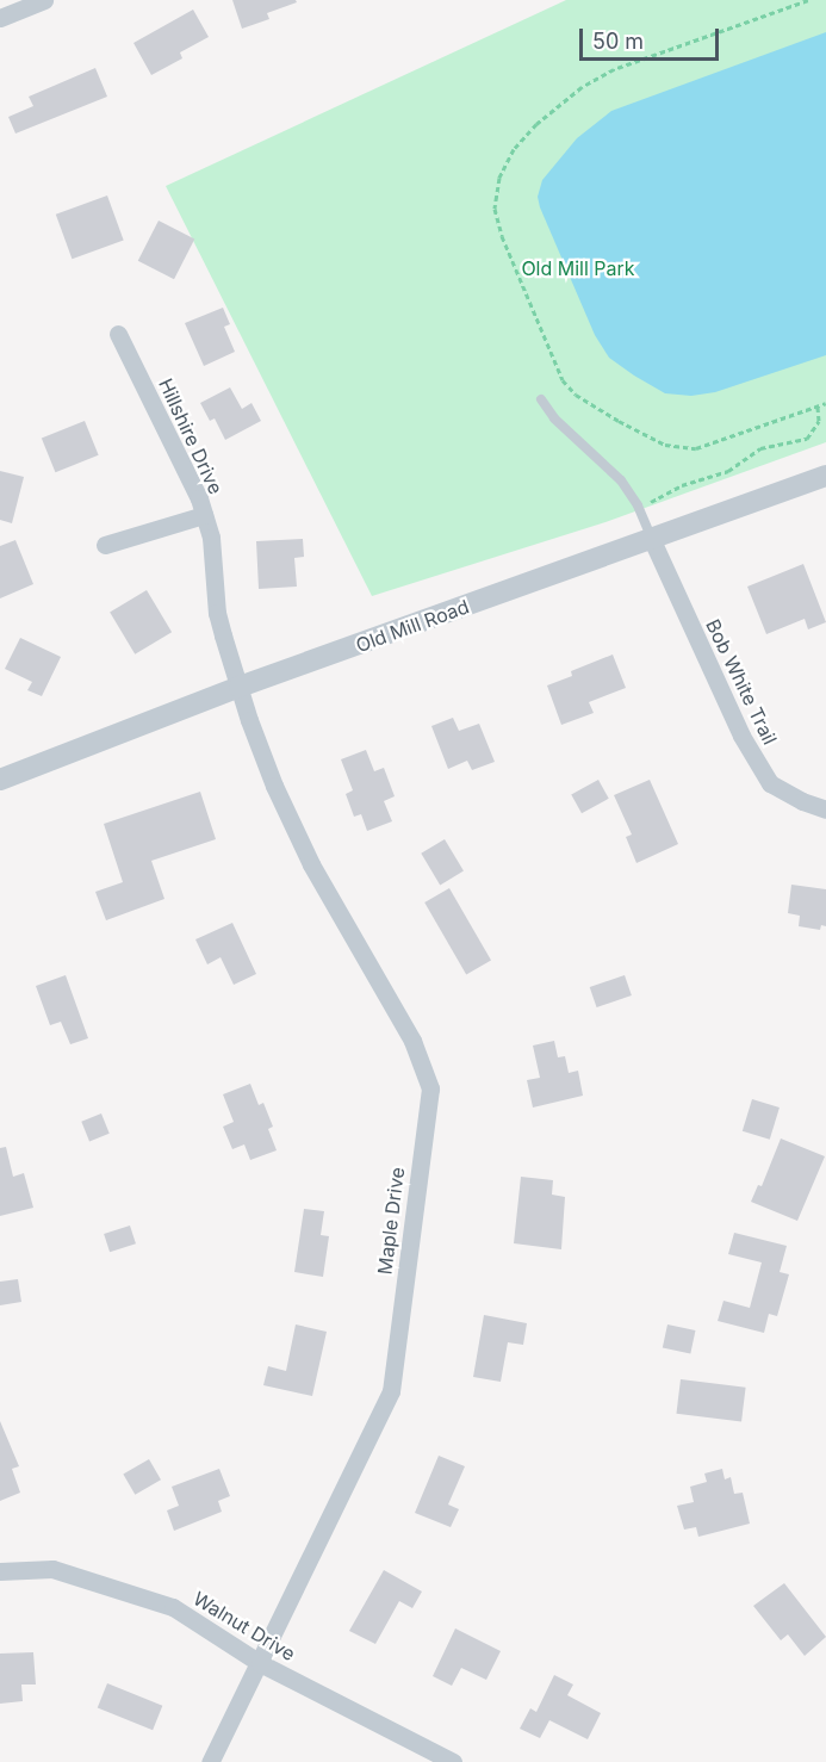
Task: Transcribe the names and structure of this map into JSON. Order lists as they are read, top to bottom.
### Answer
{
  "streets": {
    "street": [
      "Hillshire Drive",
      "Old Mill Road",
      "Bob White Trail",
      "Maple Drive",
      "Walnut Drive"
    ]
  },
  "crossings": [
    ["Hillshire Drive", "Old Mill Road"],
    ["Hillshire Drive", "Maple Drive"],
    ["Old Mill Road", "Bob White Trail"],
    ["Old Mill Road", "Maple Drive"],
    ["Maple Drive", "Walnut Drive"]
  ],
  "parks": ["Old Mill Park"],
  "scale_bar": "50 m"
}
